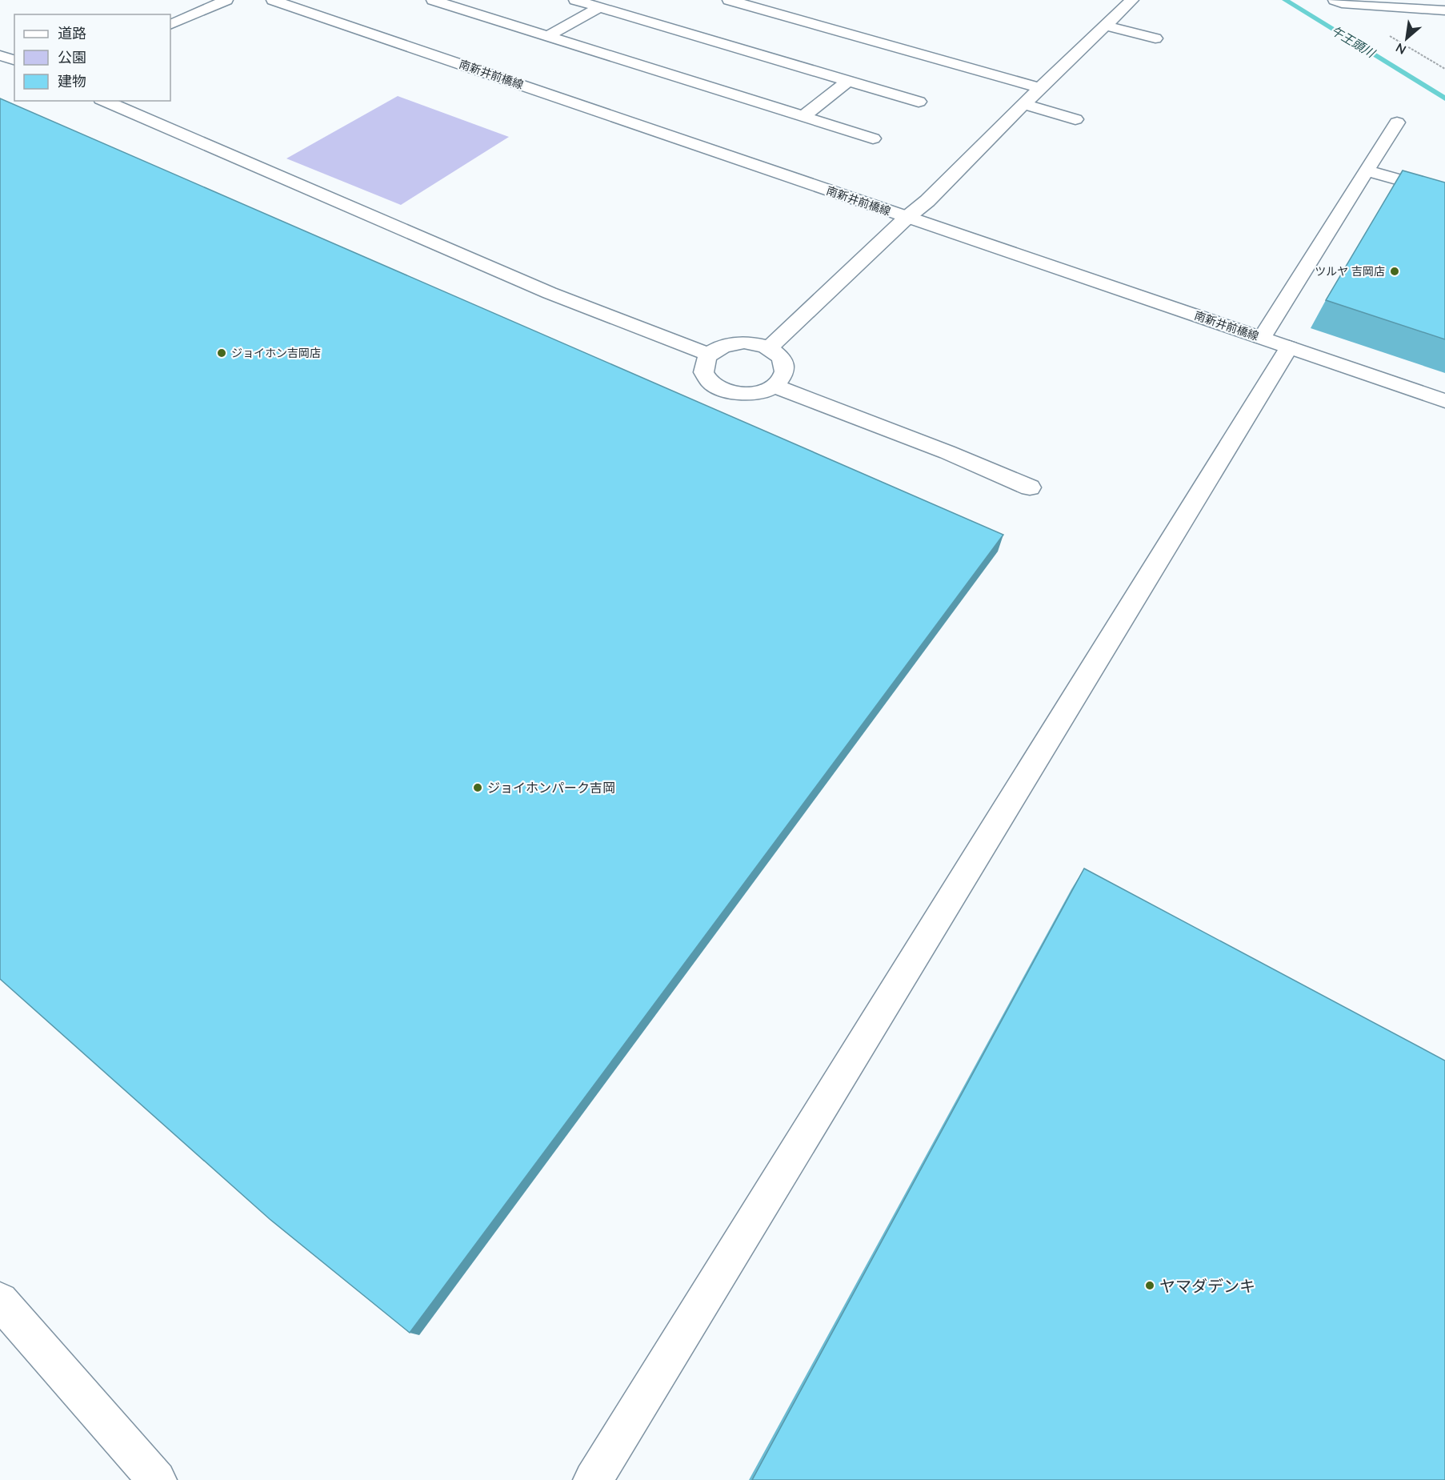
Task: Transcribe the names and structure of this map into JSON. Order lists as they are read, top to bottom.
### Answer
{
  "streets": {
    "street": ["南新井前橋線"]
  },
  "water": ["午王頭川"],
  "places": [
    "ツルヤ 吉岡店",
    "ジョイホン吉岡店",
    "ジョイホンパーク吉岡",
    "ヤマダデンキ"
  ],
  "legend": ["道路", "公園", "建物"],
  "north": "bottom left"
}
